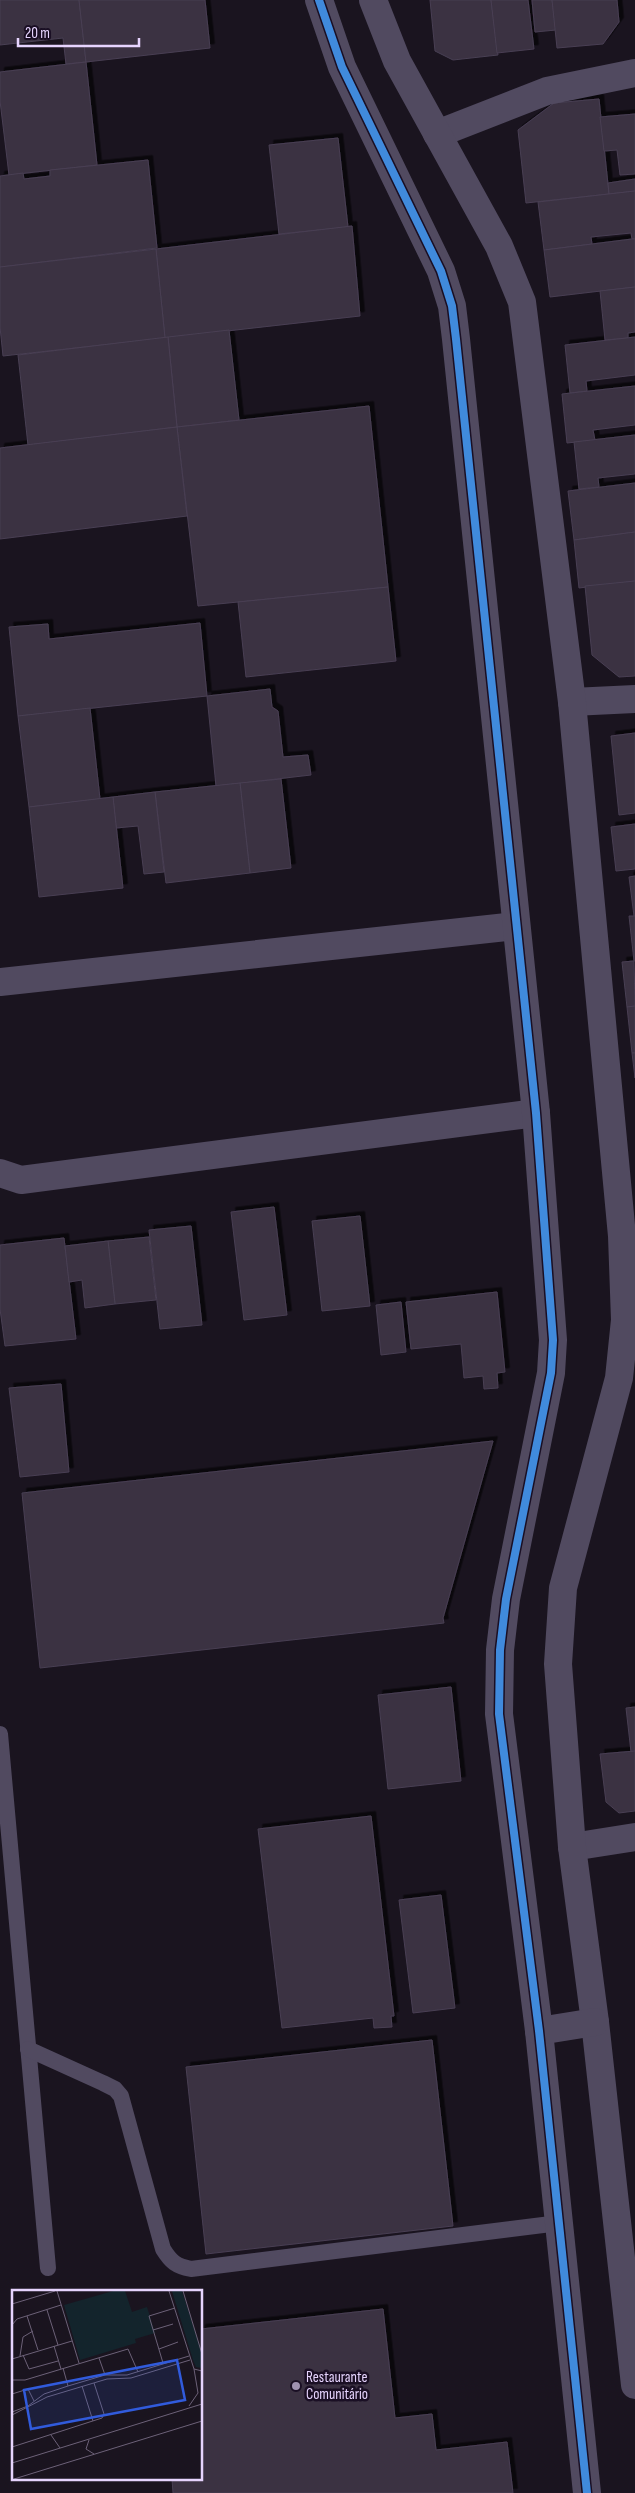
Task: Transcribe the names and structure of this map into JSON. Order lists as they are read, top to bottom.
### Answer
{
  "places": ["Restaurante Comunitário"],
  "scale_bar": "20 m"
}
